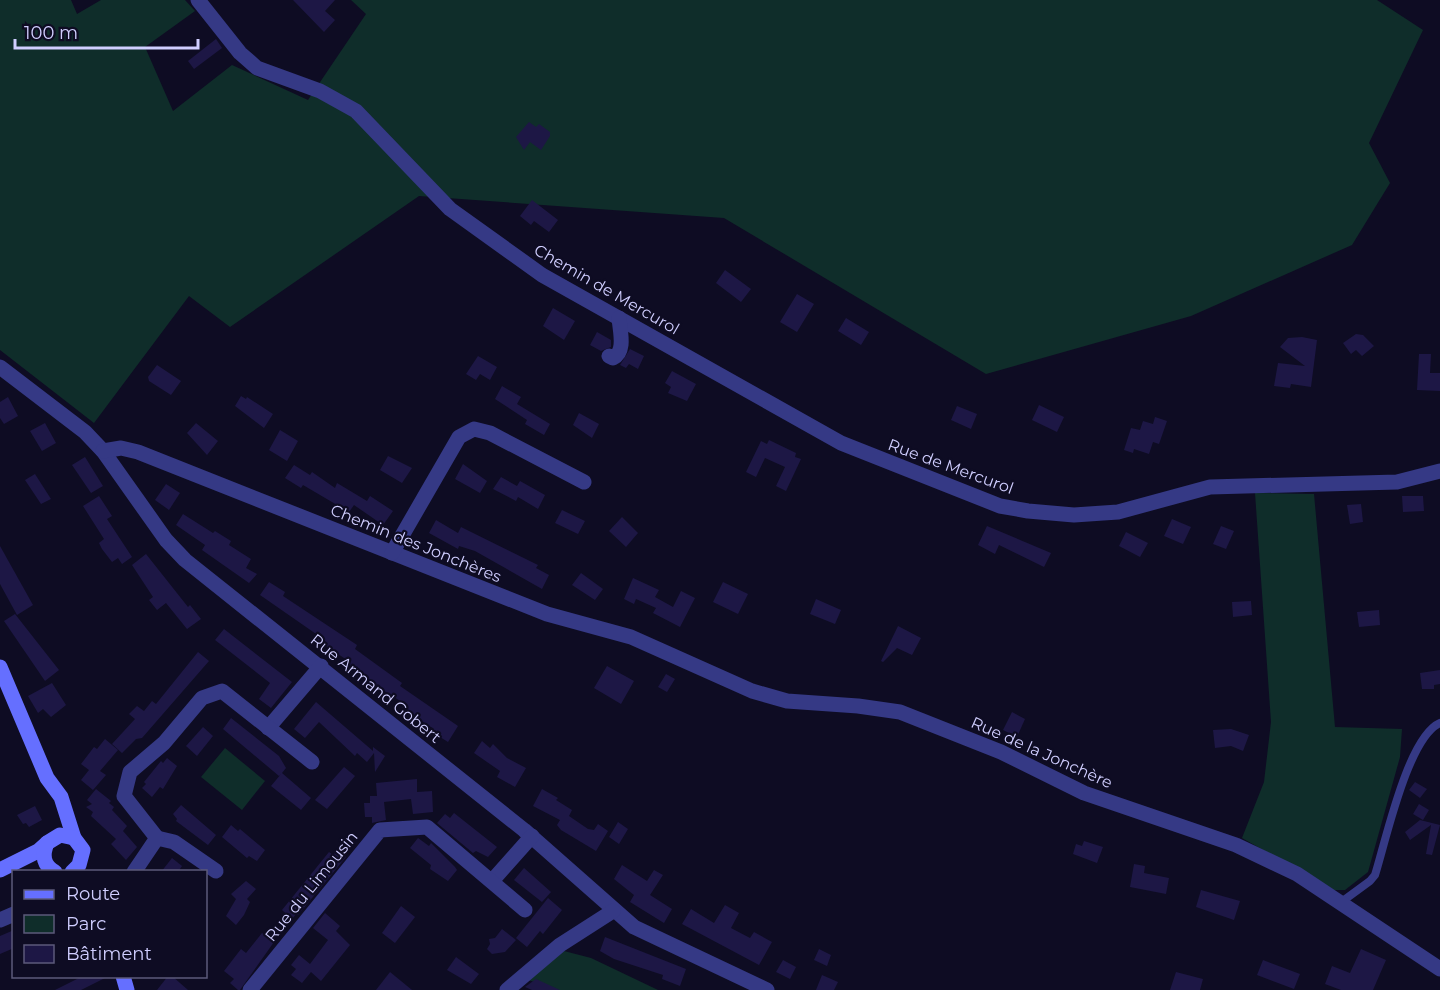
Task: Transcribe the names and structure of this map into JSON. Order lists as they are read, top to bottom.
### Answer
{
  "streets": {
    "street": [
      "Chemin de Mercurol",
      "Rue de Mercurol",
      "Chemin des Jonchères",
      "Rue Armand Gobert",
      "Rue de la Jonchère",
      "Rue du Limousin"
    ]
  },
  "crossings": [
    ["Chemin de Mercurol", "Rue de Mercurol"],
    ["Chemin des Jonchères", "Rue Armand Gobert"],
    ["Chemin des Jonchères", "Rue de la Jonchère"]
  ],
  "legend": ["Route", "Parc", "Bâtiment"],
  "scale_bar": "100 m"
}
